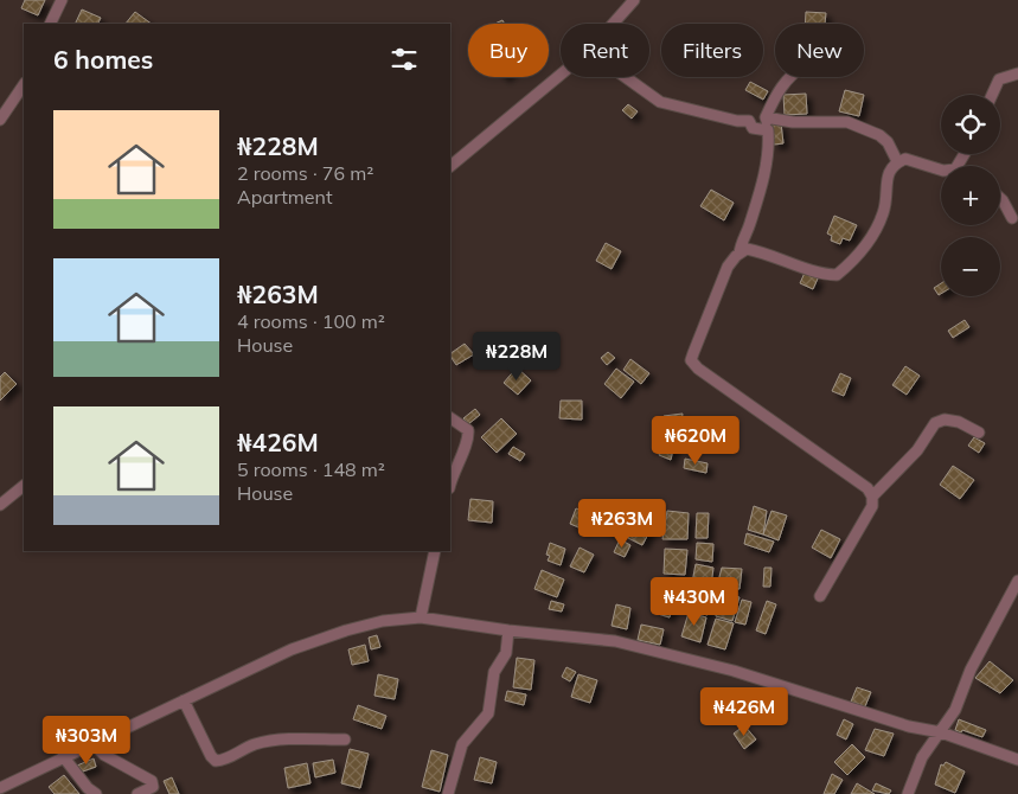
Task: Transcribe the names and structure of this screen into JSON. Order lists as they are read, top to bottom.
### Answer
{
  "page": {
    "chip": [
      "Buy",
      "Rent",
      "Filters",
      "New"
    ],
    "heading": "6 homes",
    "map_buttons": ["+", "−"],
    "list": [
      {
        "name": "₦228M",
        "note": "2 rooms · 76 m² · Apartment"
      },
      {
        "name": "₦263M",
        "note": "4 rooms · 100 m² · House"
      },
      {
        "name": "₦426M",
        "note": "5 rooms · 148 m² · House"
      }
    ],
    "price": [
      "₦228M",
      "₦620M",
      "₦263M",
      "₦430M",
      "₦426M",
      "₦303M"
    ]
  }
}
